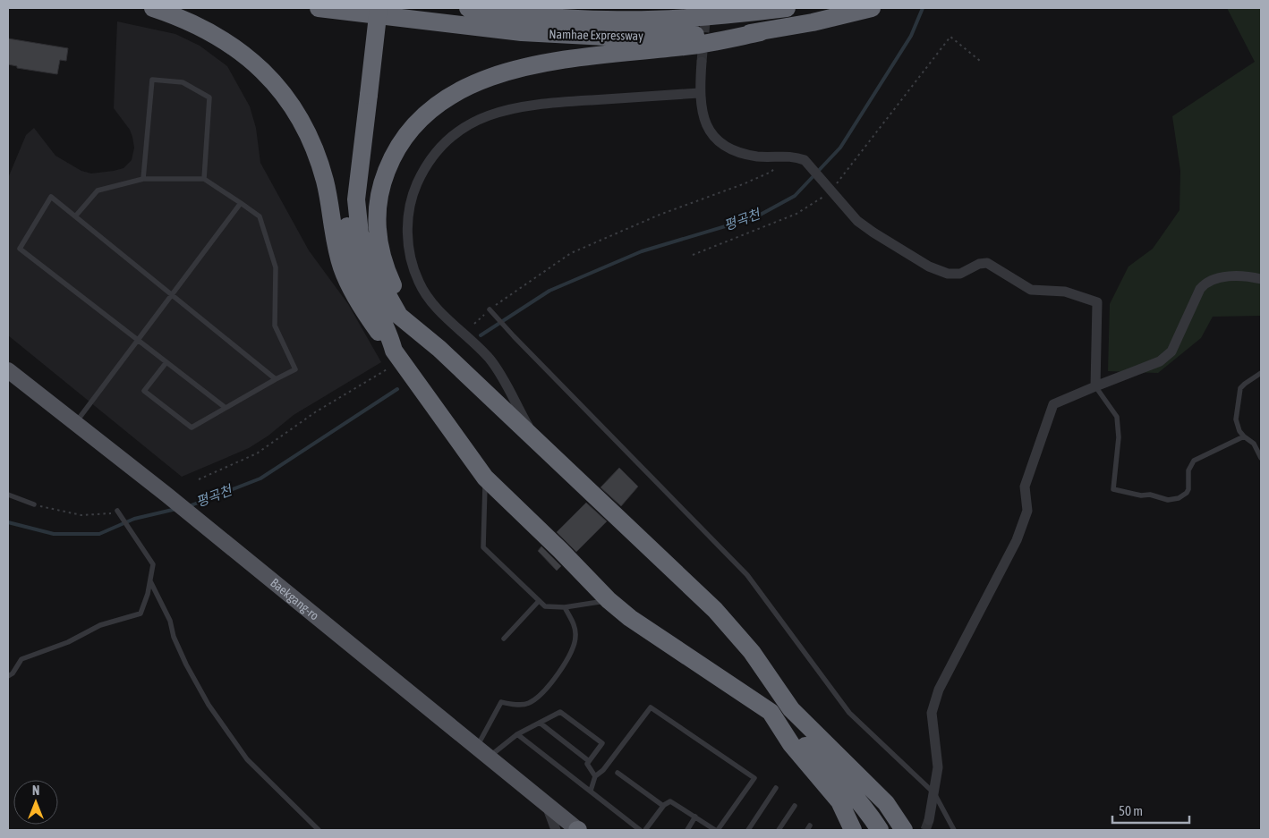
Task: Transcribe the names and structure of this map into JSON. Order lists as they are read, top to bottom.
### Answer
{
  "streets": {
    "highway": ["Namhae Expressway"],
    "main road": ["Baekgang-ro"]
  },
  "water": ["평곡천"],
  "scale_bar": "50 m",
  "north": "top"
}
